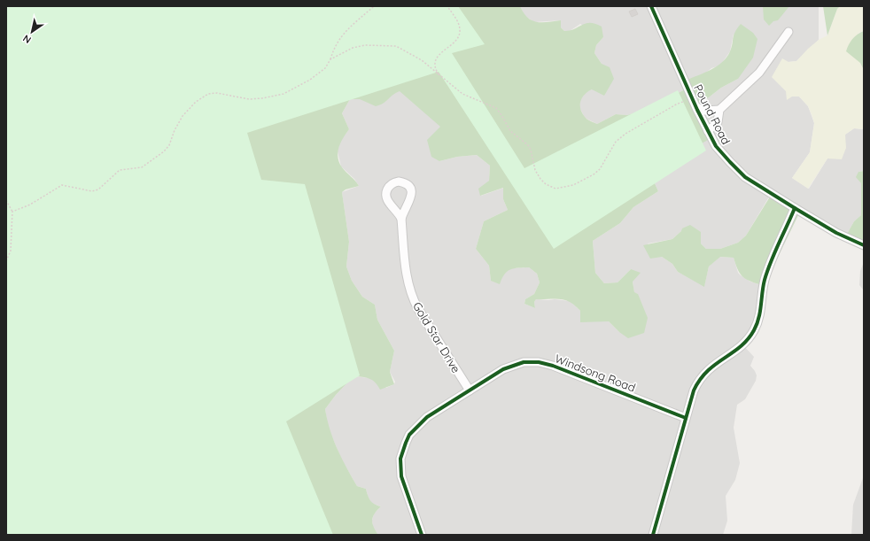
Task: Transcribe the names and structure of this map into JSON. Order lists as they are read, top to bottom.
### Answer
{
  "streets": {
    "street": ["Pound Road", "Gold Star Drive", "Windsong Road"]
  },
  "crossings": [
    ["Gold Star Drive", "Windsong Road"]
  ],
  "north": "bottom left"
}
